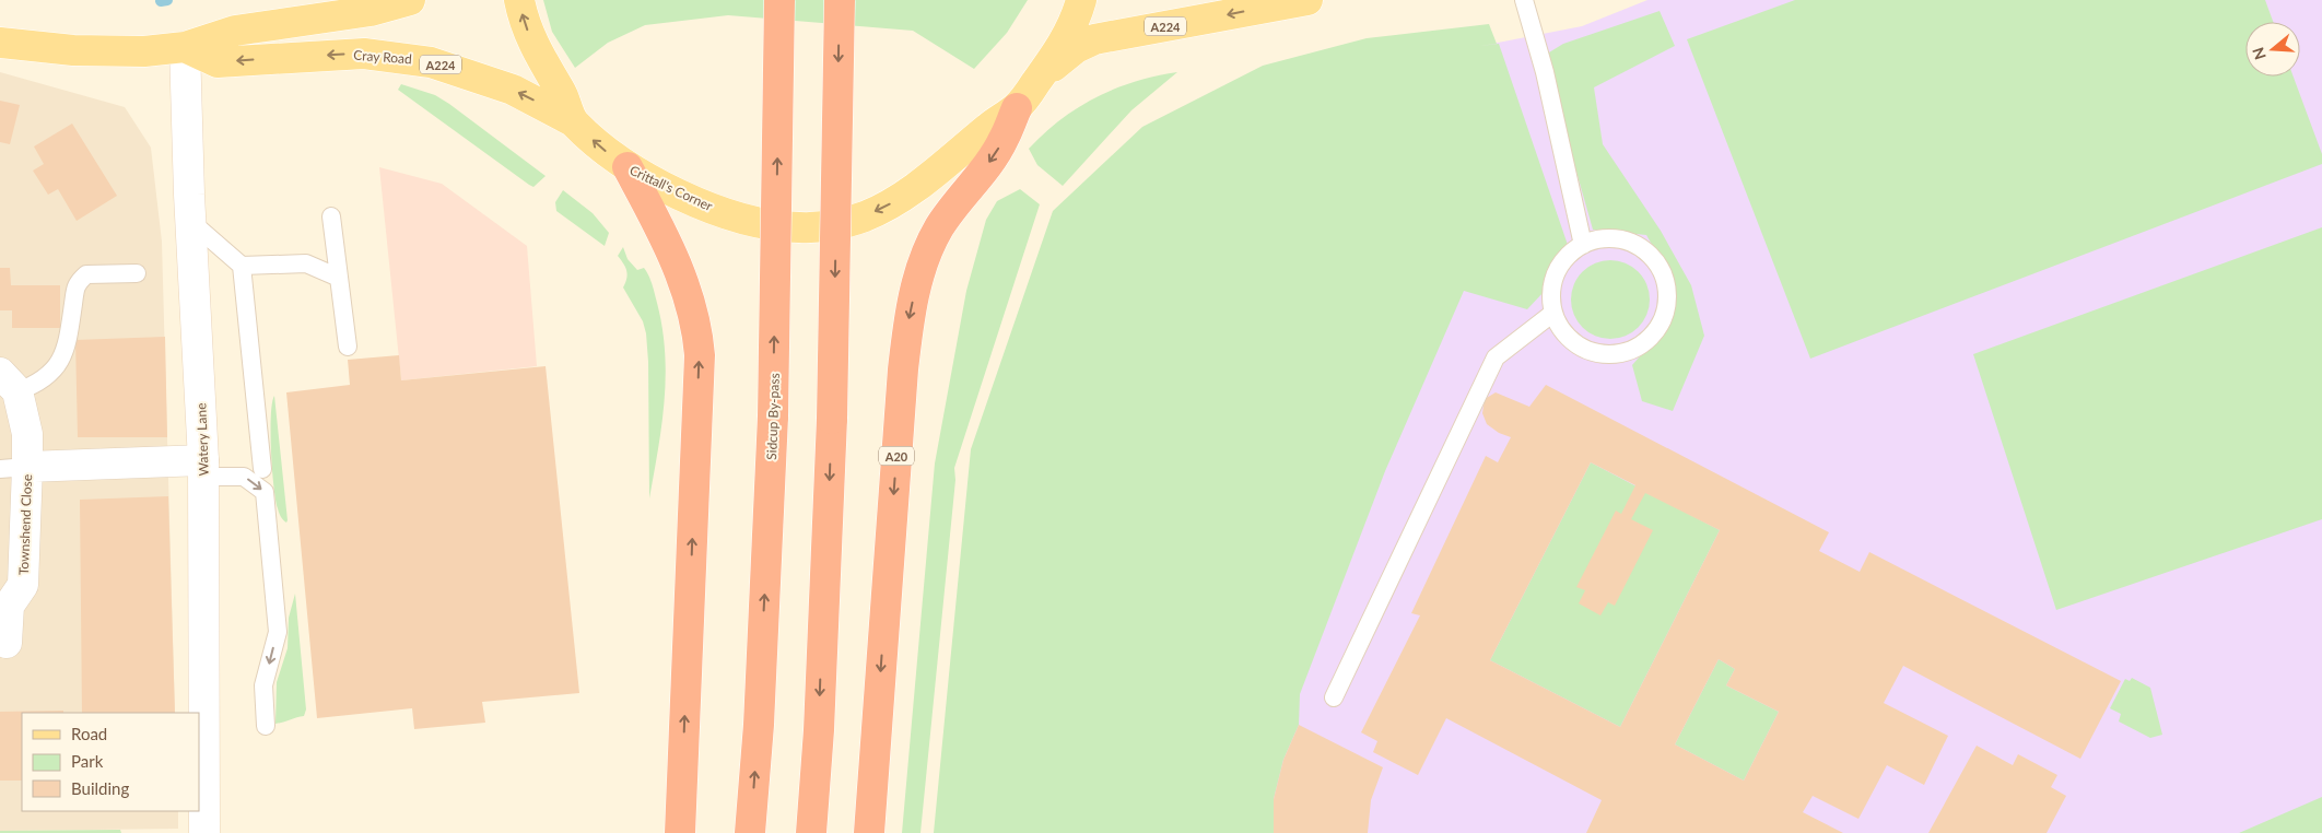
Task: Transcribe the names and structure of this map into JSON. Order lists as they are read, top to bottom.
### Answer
{
  "streets": {
    "highway": ["Sidcup By-pass", "A20"],
    "main road": ["A224", "Cray Road", "Crittall's Corner"],
    "street": ["Watery Lane", "Townshend Close"]
  },
  "crossings": [
    ["A224", "Crittall's Corner"],
    ["Cray Road", "Crittall's Corner"],
    ["Cray Road", "Watery Lane"],
    ["Crittall's Corner", "A20"],
    ["Watery Lane", "Townshend Close"]
  ],
  "legend": ["Road", "Park", "Building"],
  "north": "left"
}
